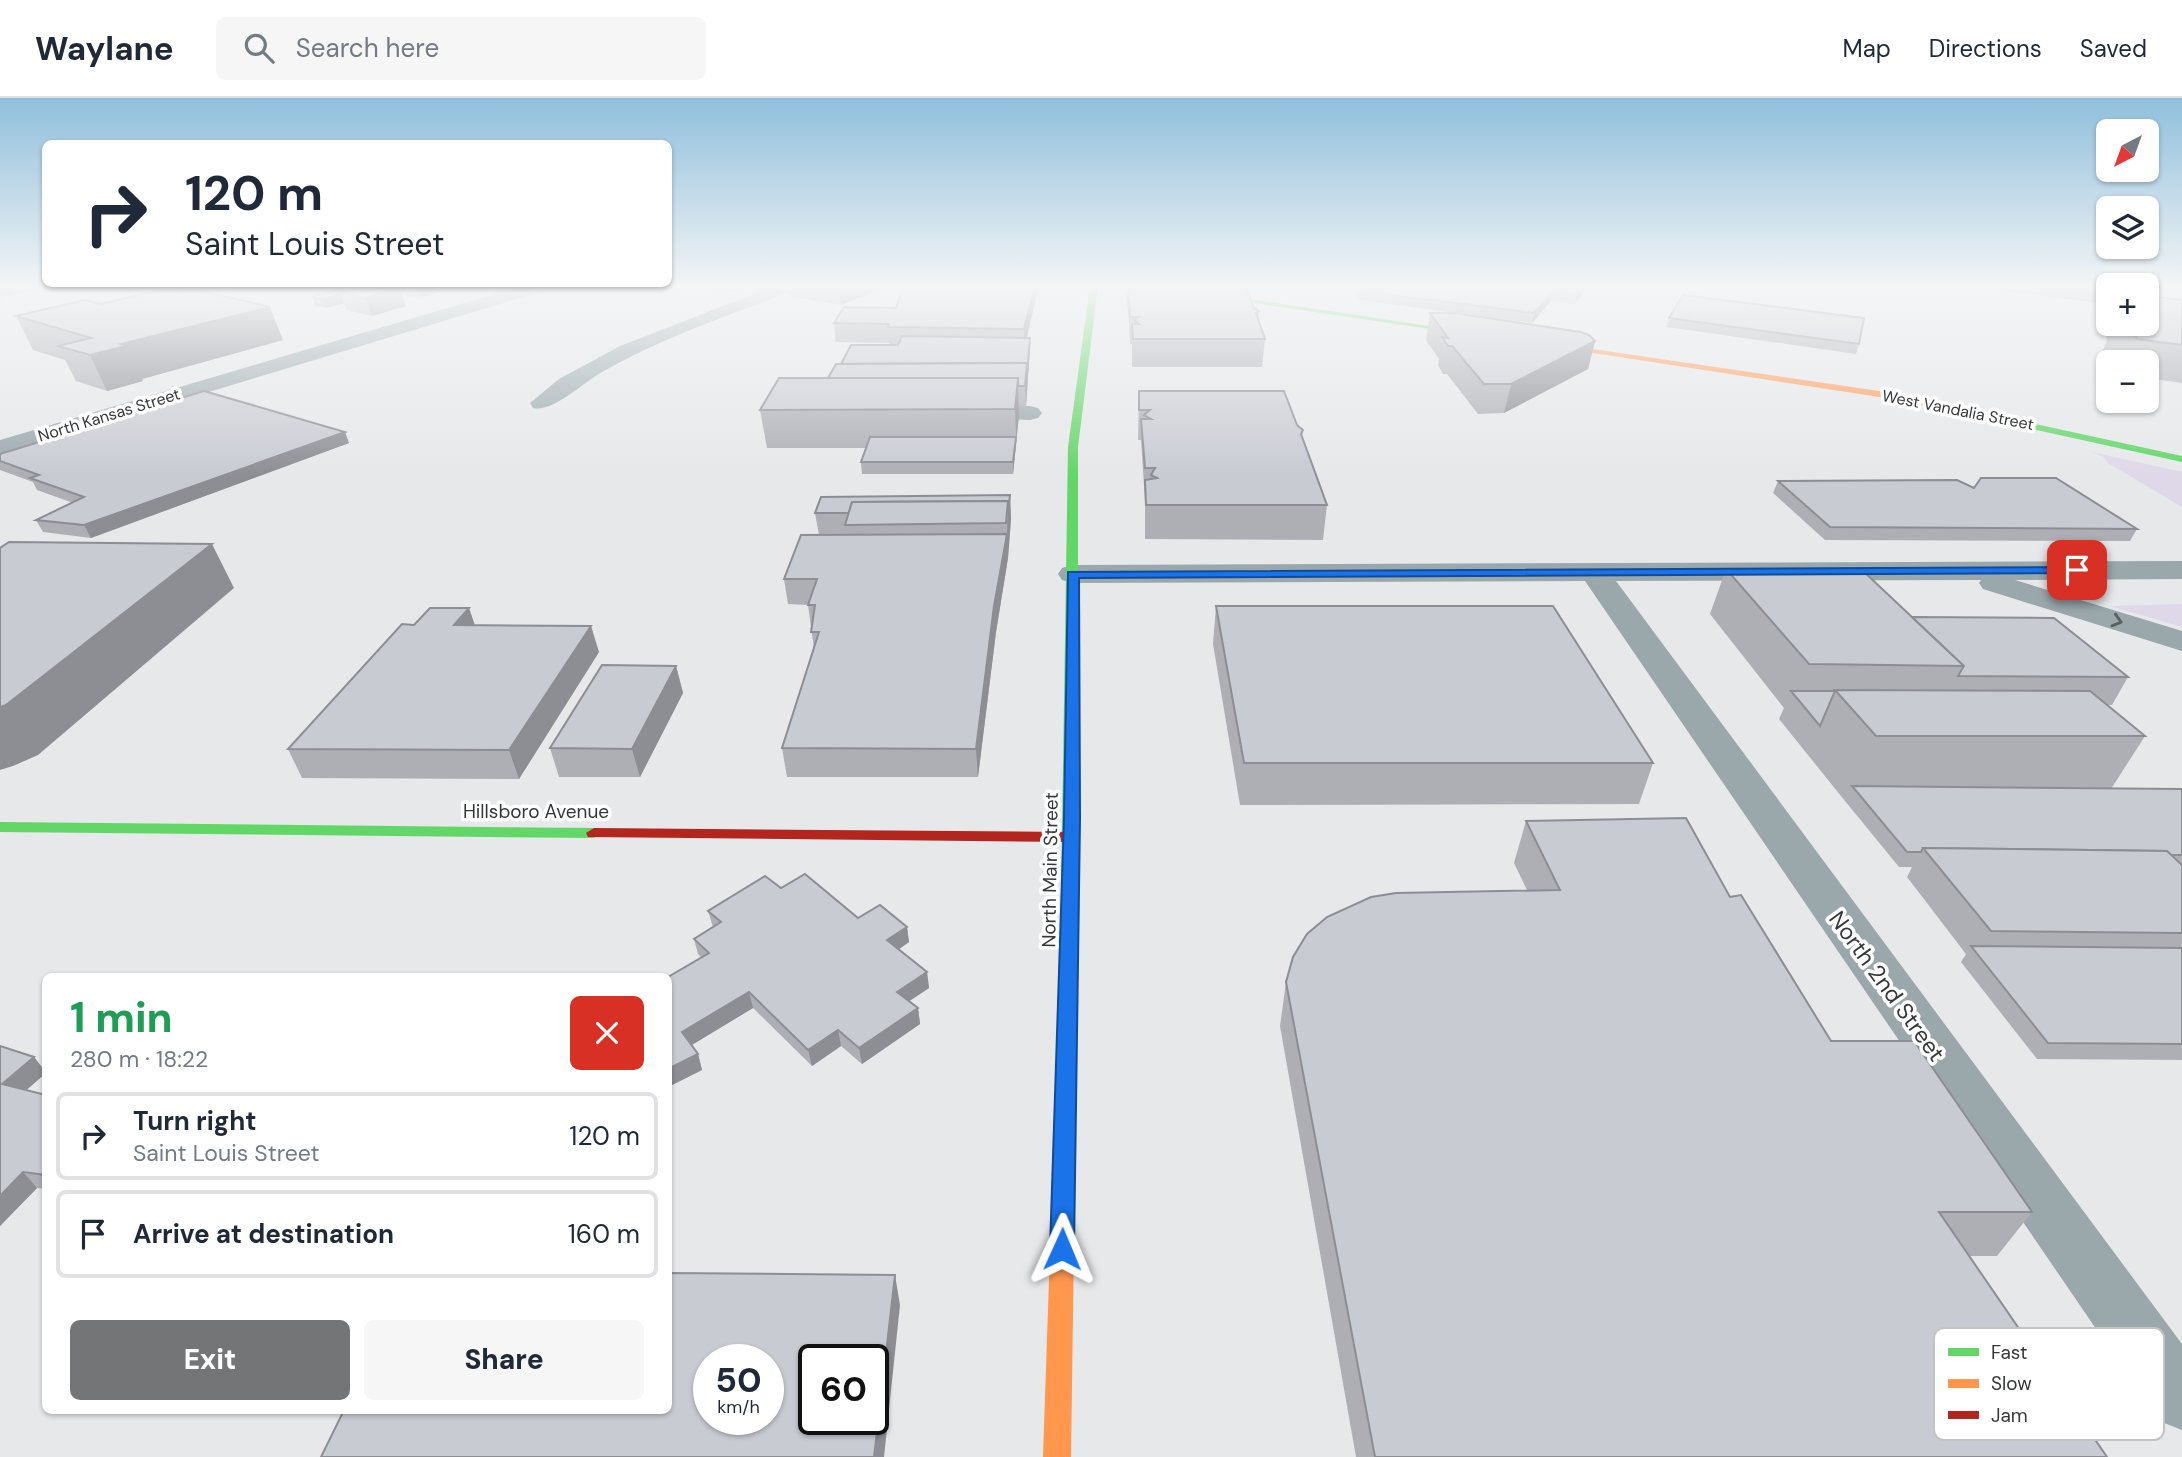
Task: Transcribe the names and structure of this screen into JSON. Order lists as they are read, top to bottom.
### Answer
{
  "streets": {
    "main road": ["West Vandalia Street", "Hillsboro Avenue", "North Main Street"],
    "street": ["North Kansas Street", "North 2nd Street"]
  },
  "crossings": [
    ["Hillsboro Avenue", "North Main Street"]
  ],
  "legend": ["Fast", "Slow", "Jam"],
  "north": "bottom left",
  "page": {
    "header": "Waylane",
    "search": "Search here",
    "nav": ["Map", "Directions", "Saved"],
    "map_buttons": ["+", "−"],
    "turn": ["120 m", "Saint Louis Street"],
    "heading": ["1 min", "280 m · 18:22"],
    "list": [
      {
        "name": "Turn right",
        "note": "Saint Louis Street",
        "value": "120 m"
      },
      {
        "name": "Arrive at destination",
        "value": "160 m"
      }
    ],
    "buttons": ["Exit", "Share"],
    "speed": "50 km/h",
    "limit": "60"
  }
}
